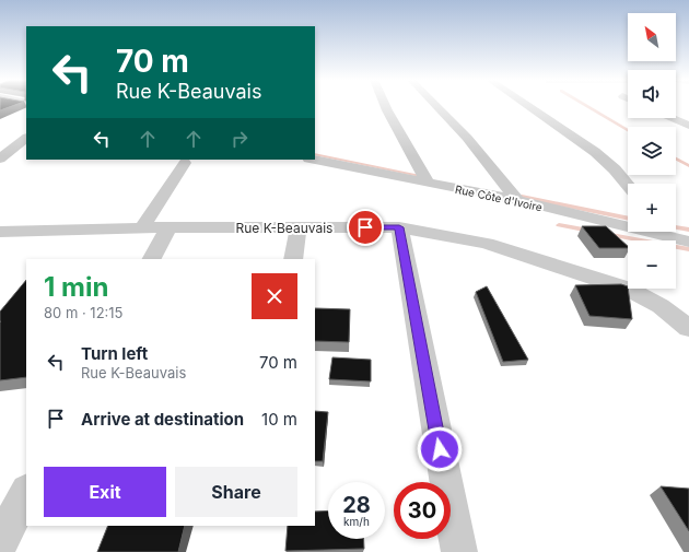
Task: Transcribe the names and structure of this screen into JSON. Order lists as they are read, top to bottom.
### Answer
{
  "streets": {
    "street": ["Rue Côte d'Ivoire", "Rue K-Beauvais"]
  },
  "north": "top left",
  "page": {
    "map_buttons": ["+", "−"],
    "turn": ["70 m", "Rue K-Beauvais"],
    "heading": ["1 min", "80 m · 12:15"],
    "list": [
      {
        "name": "Turn left",
        "note": "Rue K-Beauvais",
        "value": "70 m"
      },
      {
        "name": "Arrive at destination",
        "value": "10 m"
      }
    ],
    "buttons": ["Exit", "Share"],
    "speed": "28 km/h",
    "limit": "30"
  }
}
